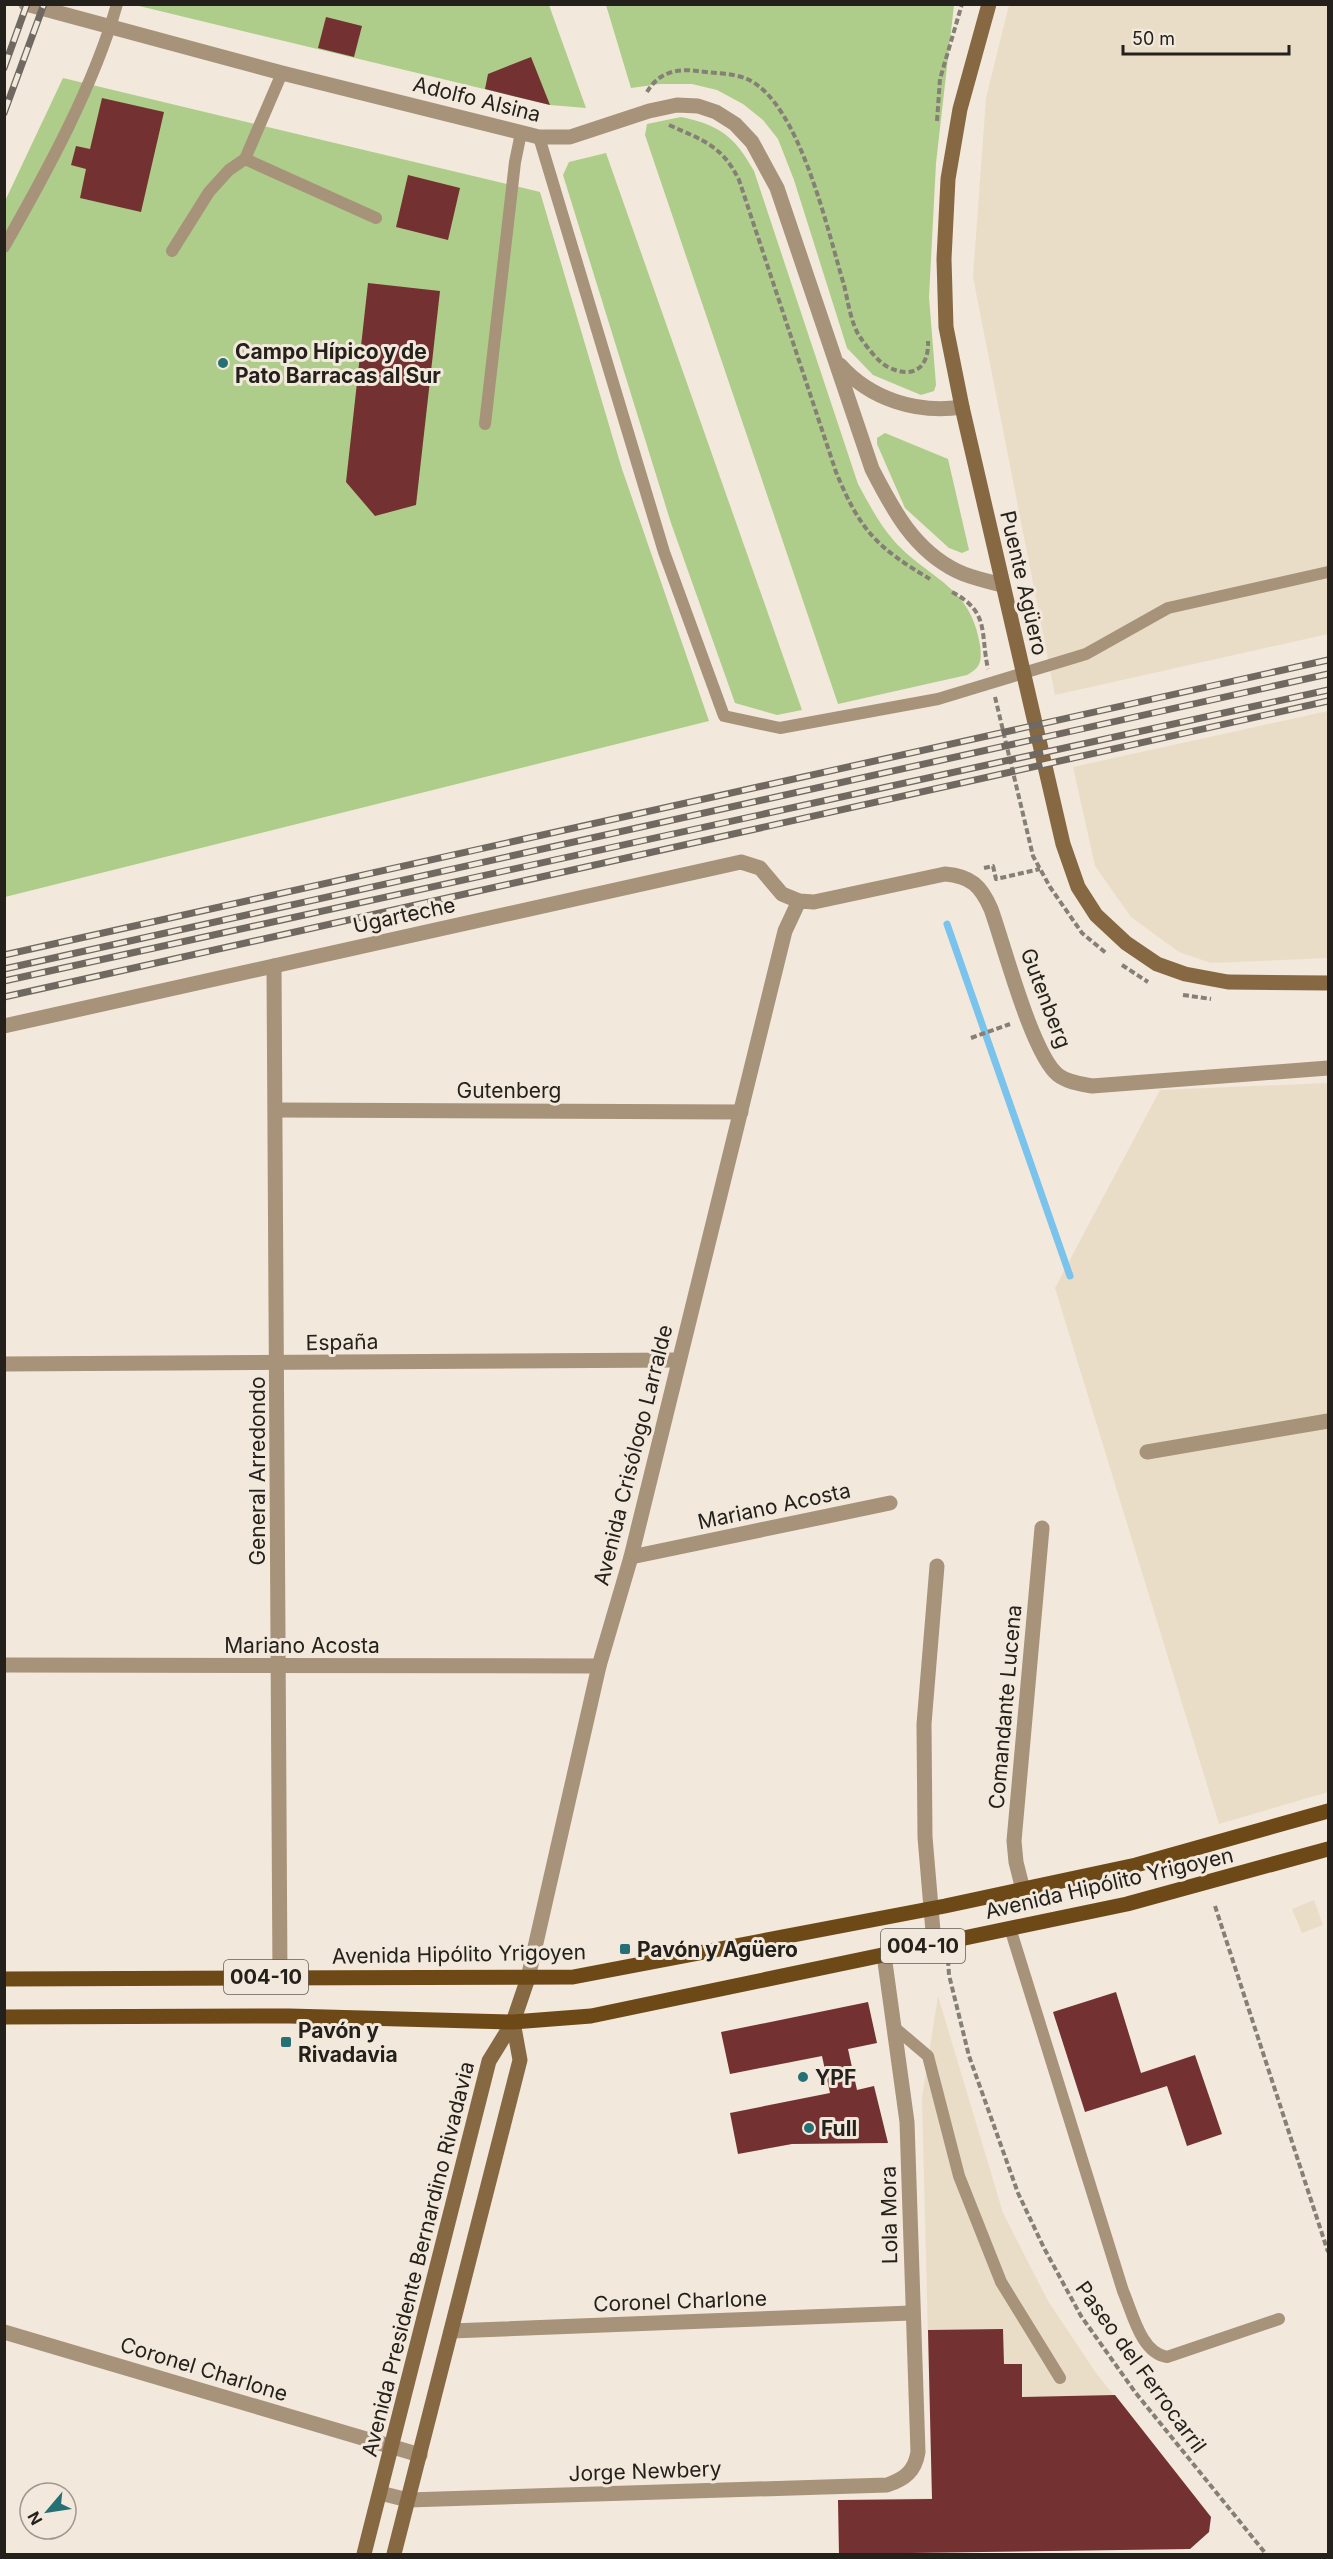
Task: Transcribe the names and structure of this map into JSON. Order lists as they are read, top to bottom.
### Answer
{
  "streets": {
    "main road": ["Avenida Hipólito Yrigoyen", "004-10"],
    "street": [
      "Adolfo Alsina",
      "Puente Agüero",
      "Ugarteche",
      "Gutenberg",
      "España",
      "Avenida Crisólogo Larralde",
      "General Arredondo",
      "Mariano Acosta",
      "Comandante Lucena",
      "Lola Mora",
      "Avenida Presidente Bernardino Rivadavia",
      "Coronel Charlone",
      "Jorge Newbery"
    ],
    "path": ["Paseo del Ferrocarril"]
  },
  "crossings": [
    ["Adolfo Alsina", "Puente Agüero"],
    ["Ugarteche", "Avenida Crisólogo Larralde"],
    ["Ugarteche", "General Arredondo"],
    ["Gutenberg", "Avenida Crisólogo Larralde"],
    ["Gutenberg", "General Arredondo"],
    ["España", "Avenida Crisólogo Larralde"],
    ["España", "General Arredondo"],
    ["Avenida Crisólogo Larralde", "Mariano Acosta"],
    ["Avenida Crisólogo Larralde", "Avenida Hipólito Yrigoyen"],
    ["Avenida Crisólogo Larralde", "Avenida Presidente Bernardino Rivadavia"],
    ["General Arredondo", "Mariano Acosta"],
    ["General Arredondo", "Avenida Hipólito Yrigoyen"],
    ["Comandante Lucena", "Avenida Hipólito Yrigoyen"],
    ["Avenida Hipólito Yrigoyen", "Lola Mora"],
    ["Avenida Hipólito Yrigoyen", "Avenida Presidente Bernardino Rivadavia"],
    ["Avenida Hipólito Yrigoyen", "Paseo del Ferrocarril"],
    ["Lola Mora", "Coronel Charlone"],
    ["Lola Mora", "Jorge Newbery"],
    ["Avenida Presidente Bernardino Rivadavia", "Coronel Charlone"],
    ["Avenida Presidente Bernardino Rivadavia", "Jorge Newbery"]
  ],
  "places": {
    "other": ["Campo Hípico y de Pato Barracas al Sur", "YPF", "Full"],
    "transit": ["Pavón y Agüero", "Pavón y Rivadavia"]
  },
  "scale_bar": "50 m",
  "north": "bottom left"
}
